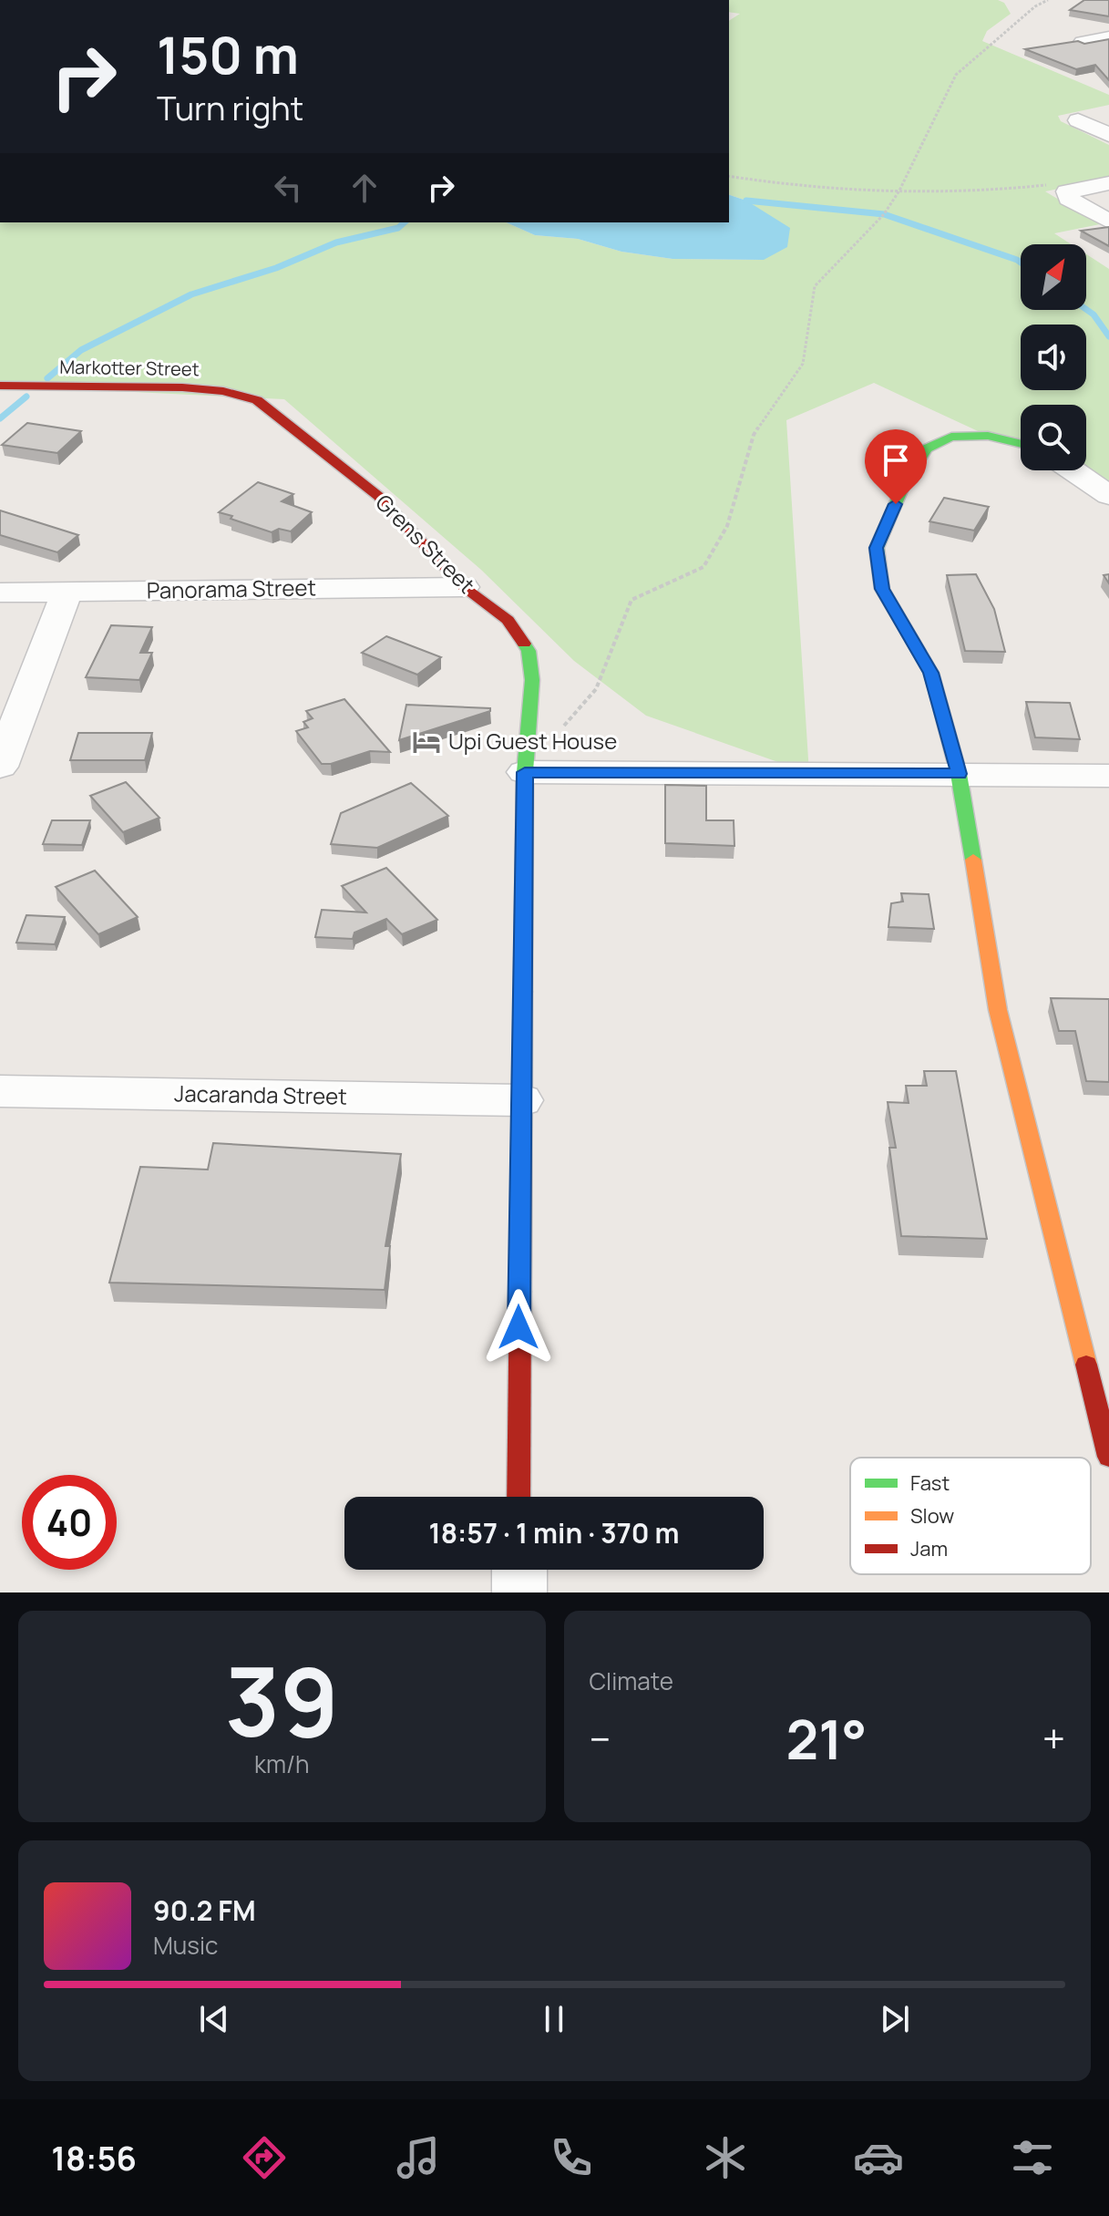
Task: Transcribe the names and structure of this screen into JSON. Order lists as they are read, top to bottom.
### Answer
{
  "streets": {
    "street": [
      "Markotter Street",
      "Grens Street",
      "Panorama Street",
      "Jacaranda Street"
    ]
  },
  "crossings": [
    ["Markotter Street", "Grens Street"],
    ["Grens Street", "Panorama Street"],
    ["Grens Street", "Jacaranda Street"]
  ],
  "places": {
    "hotel": ["Upi Guest House"]
  },
  "legend": ["Fast", "Slow", "Jam"],
  "north": "top right",
  "page": {
    "turn": ["150 m", "Turn right"],
    "limit": "40",
    "trip": "18:57 · 1 min · 370 m",
    "tile": [
      ["39", "km/h"],
      "Climate"
    ],
    "heat": ["−", "21°", "+"],
    "song": ["90.2 FM", "Music"],
    "tabs": "18:56"
  }
}
